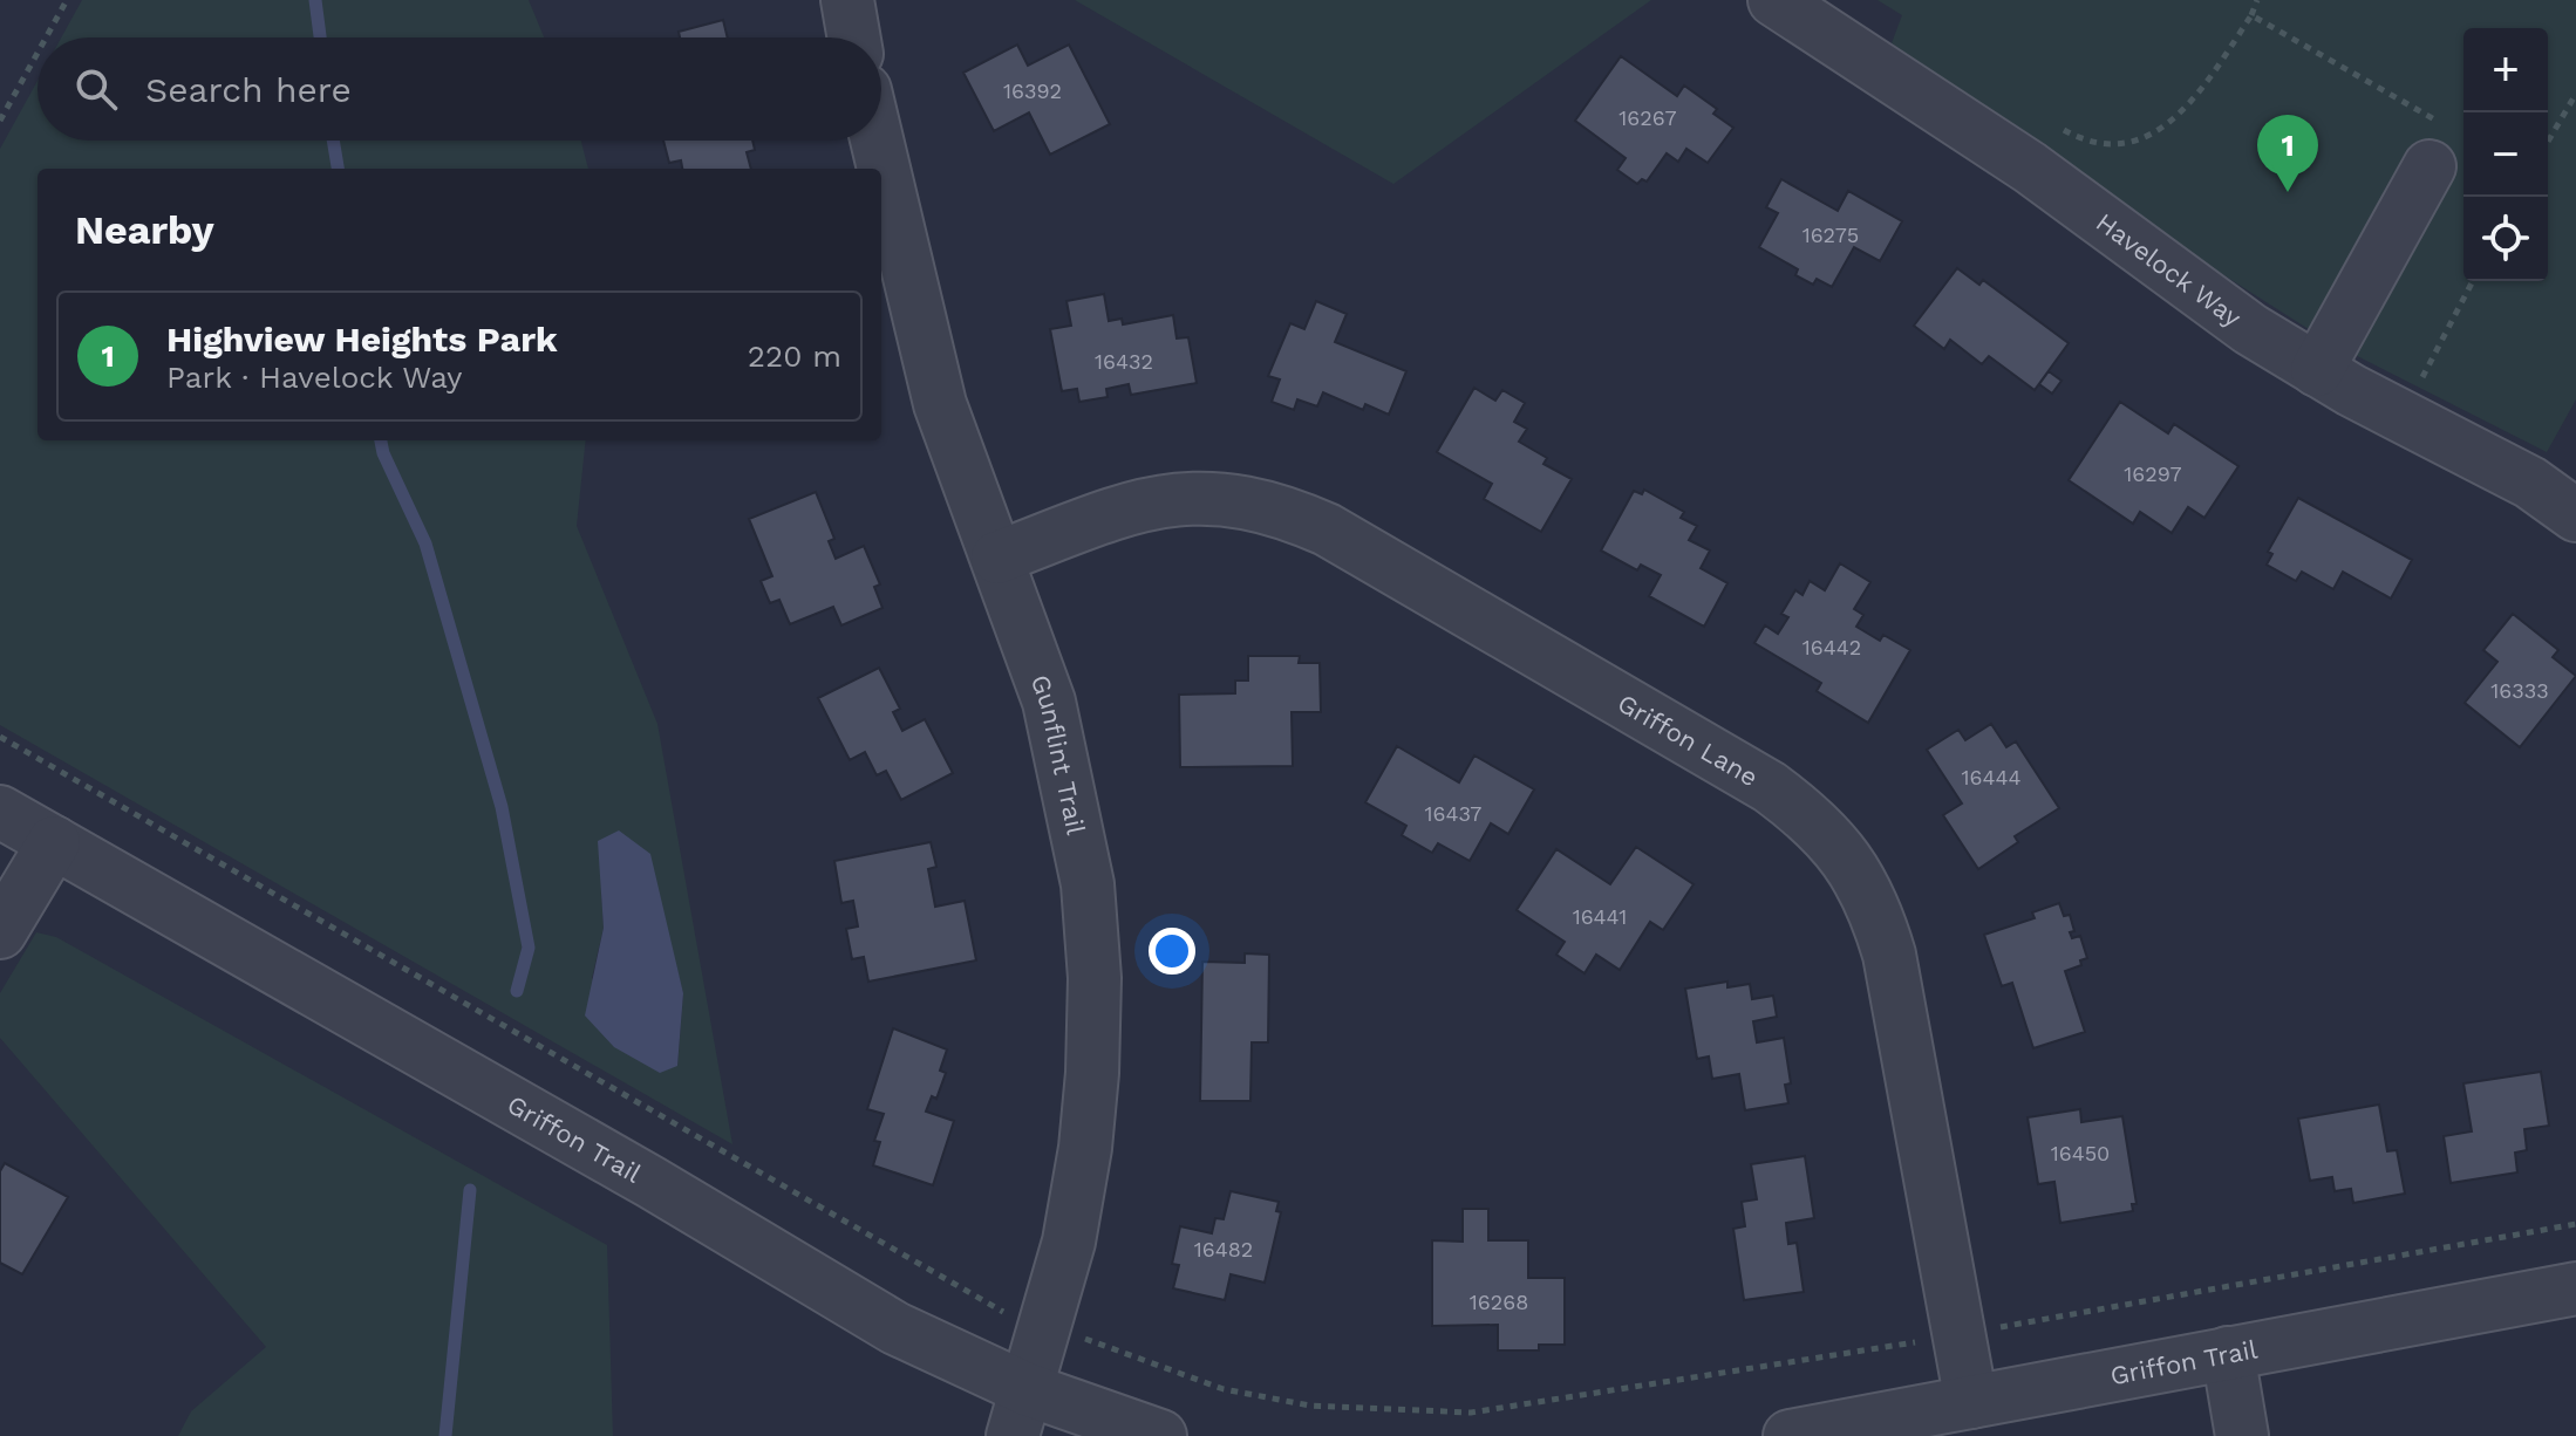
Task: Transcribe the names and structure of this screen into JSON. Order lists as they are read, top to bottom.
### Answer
{
  "streets": {
    "street": [
      "Havelock Way",
      "Griffon Lane",
      "Gunflint Trail",
      "Griffon Trail"
    ]
  },
  "crossings": [
    ["Griffon Lane", "Gunflint Trail"],
    ["Griffon Lane", "Griffon Trail"],
    ["Gunflint Trail", "Griffon Trail"]
  ],
  "house_numbers": [
    "16392",
    "16267",
    "16275",
    "16432",
    "16297",
    "16442",
    "16333",
    "16444",
    "16437",
    "16441",
    "16450",
    "16482",
    "16268"
  ],
  "page": {
    "map_buttons": ["+", "−"],
    "search": "Search here",
    "pins": "1",
    "heading": "Nearby",
    "list": [
      {
        "mark": "1",
        "name": "Highview Heights Park",
        "note": "Park · Havelock Way",
        "value": "220 m"
      }
    ]
  }
}
